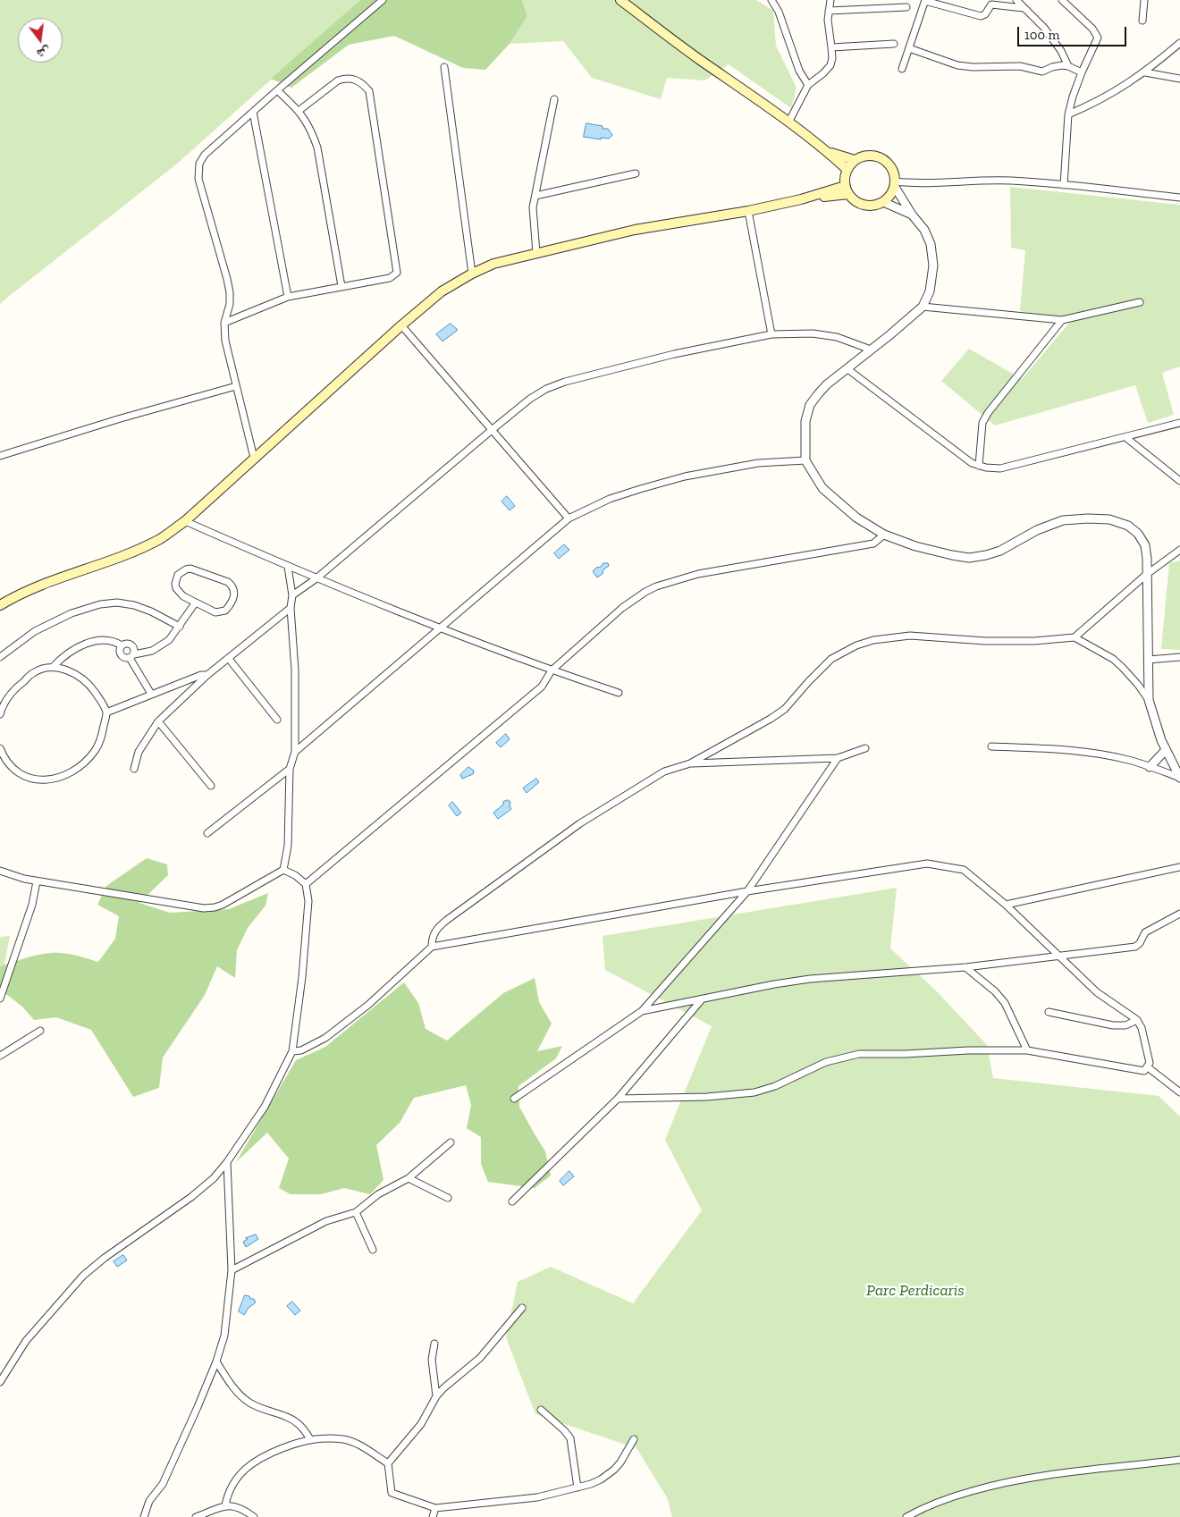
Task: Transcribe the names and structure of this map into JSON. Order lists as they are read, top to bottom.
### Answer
{
  "parks": ["Parc Perdicaris"],
  "scale_bar": "100 m",
  "north": "bottom"
}
